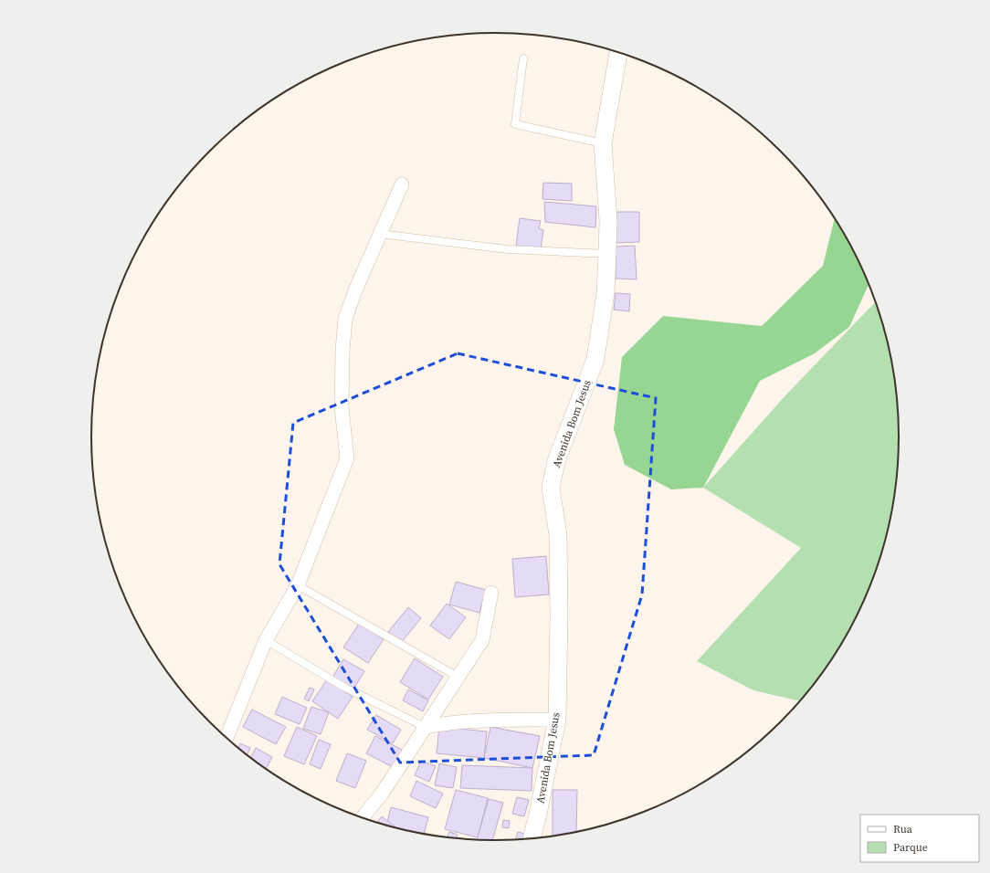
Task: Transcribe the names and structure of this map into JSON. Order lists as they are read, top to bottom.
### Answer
{
  "streets": {
    "street": ["Avenida Bom Jesus"]
  },
  "legend": ["Rua", "Parque"]
}
